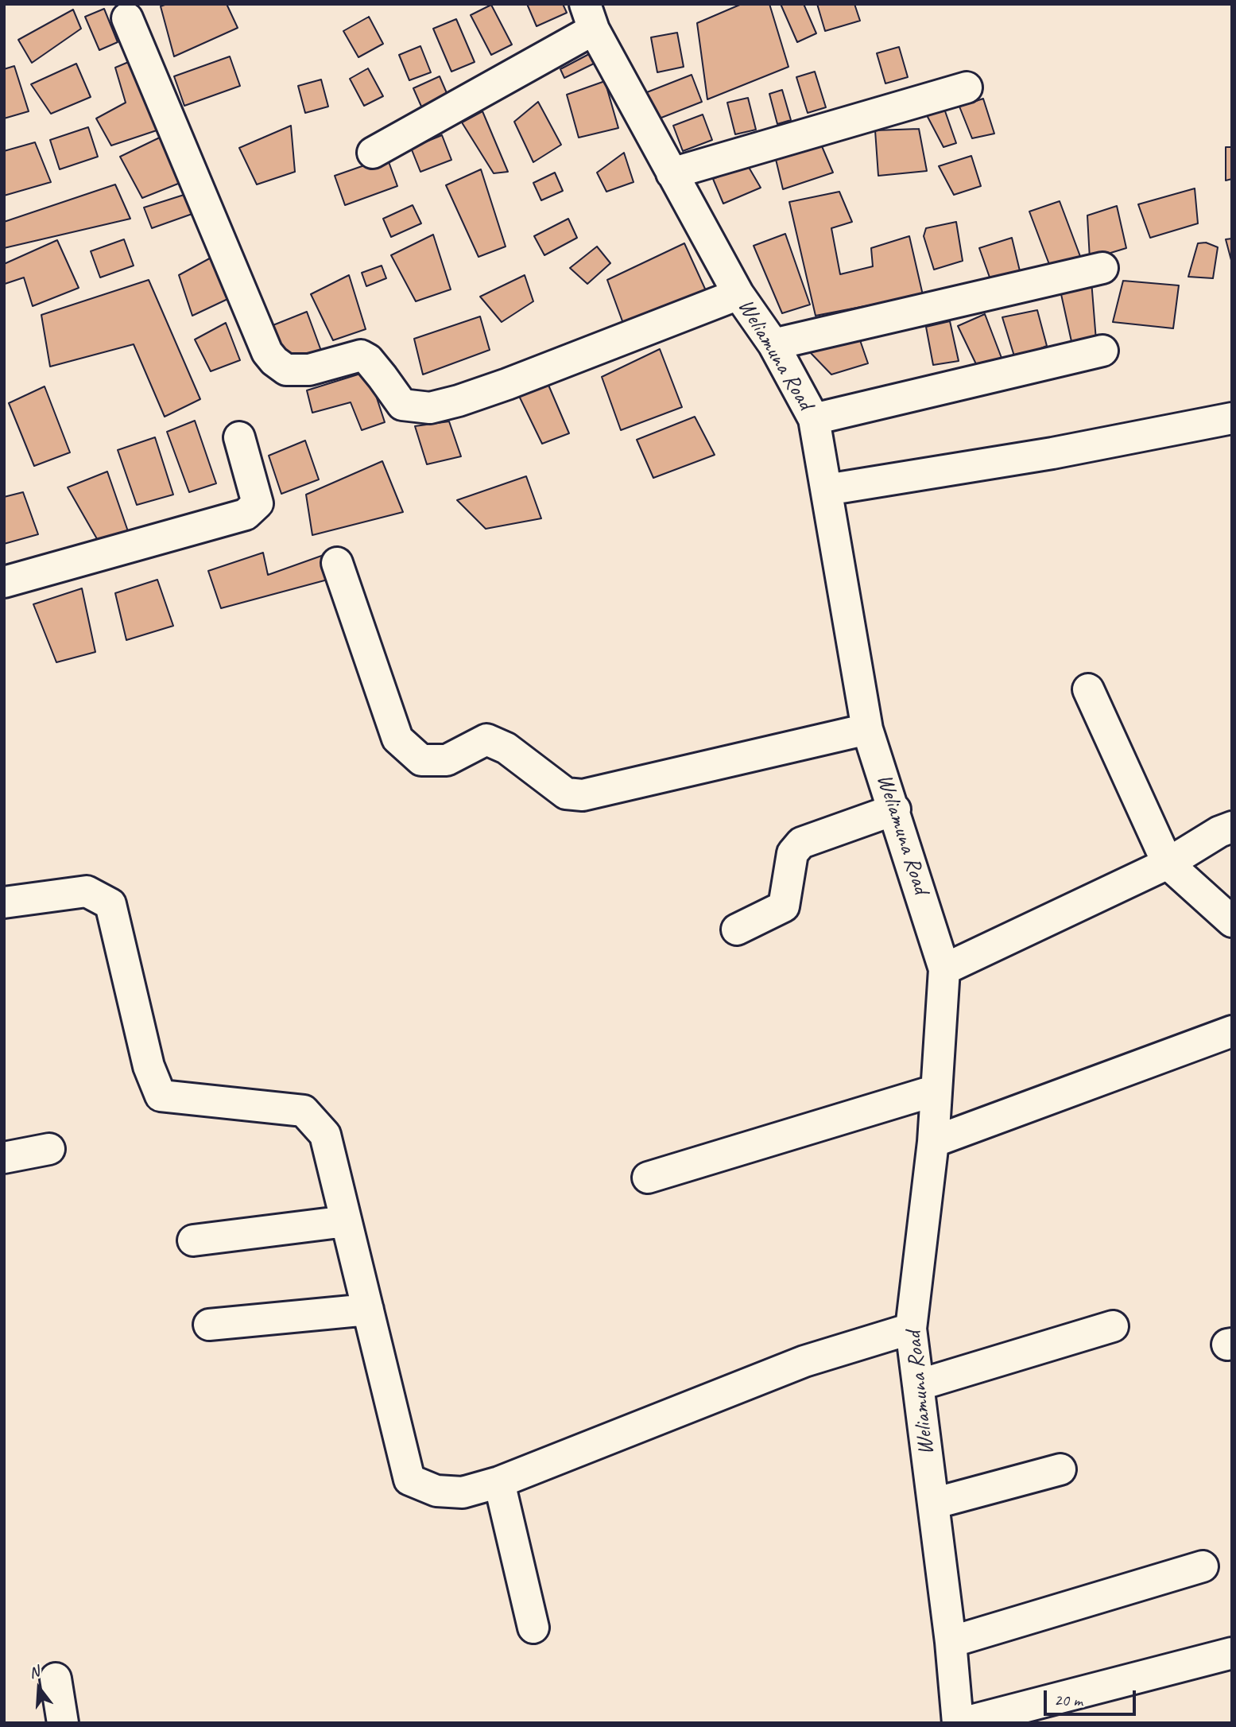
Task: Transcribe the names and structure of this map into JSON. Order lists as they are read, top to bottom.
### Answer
{
  "streets": {
    "street": ["Weliamuna Road"]
  },
  "scale_bar": "20 m",
  "north": "top"
}
